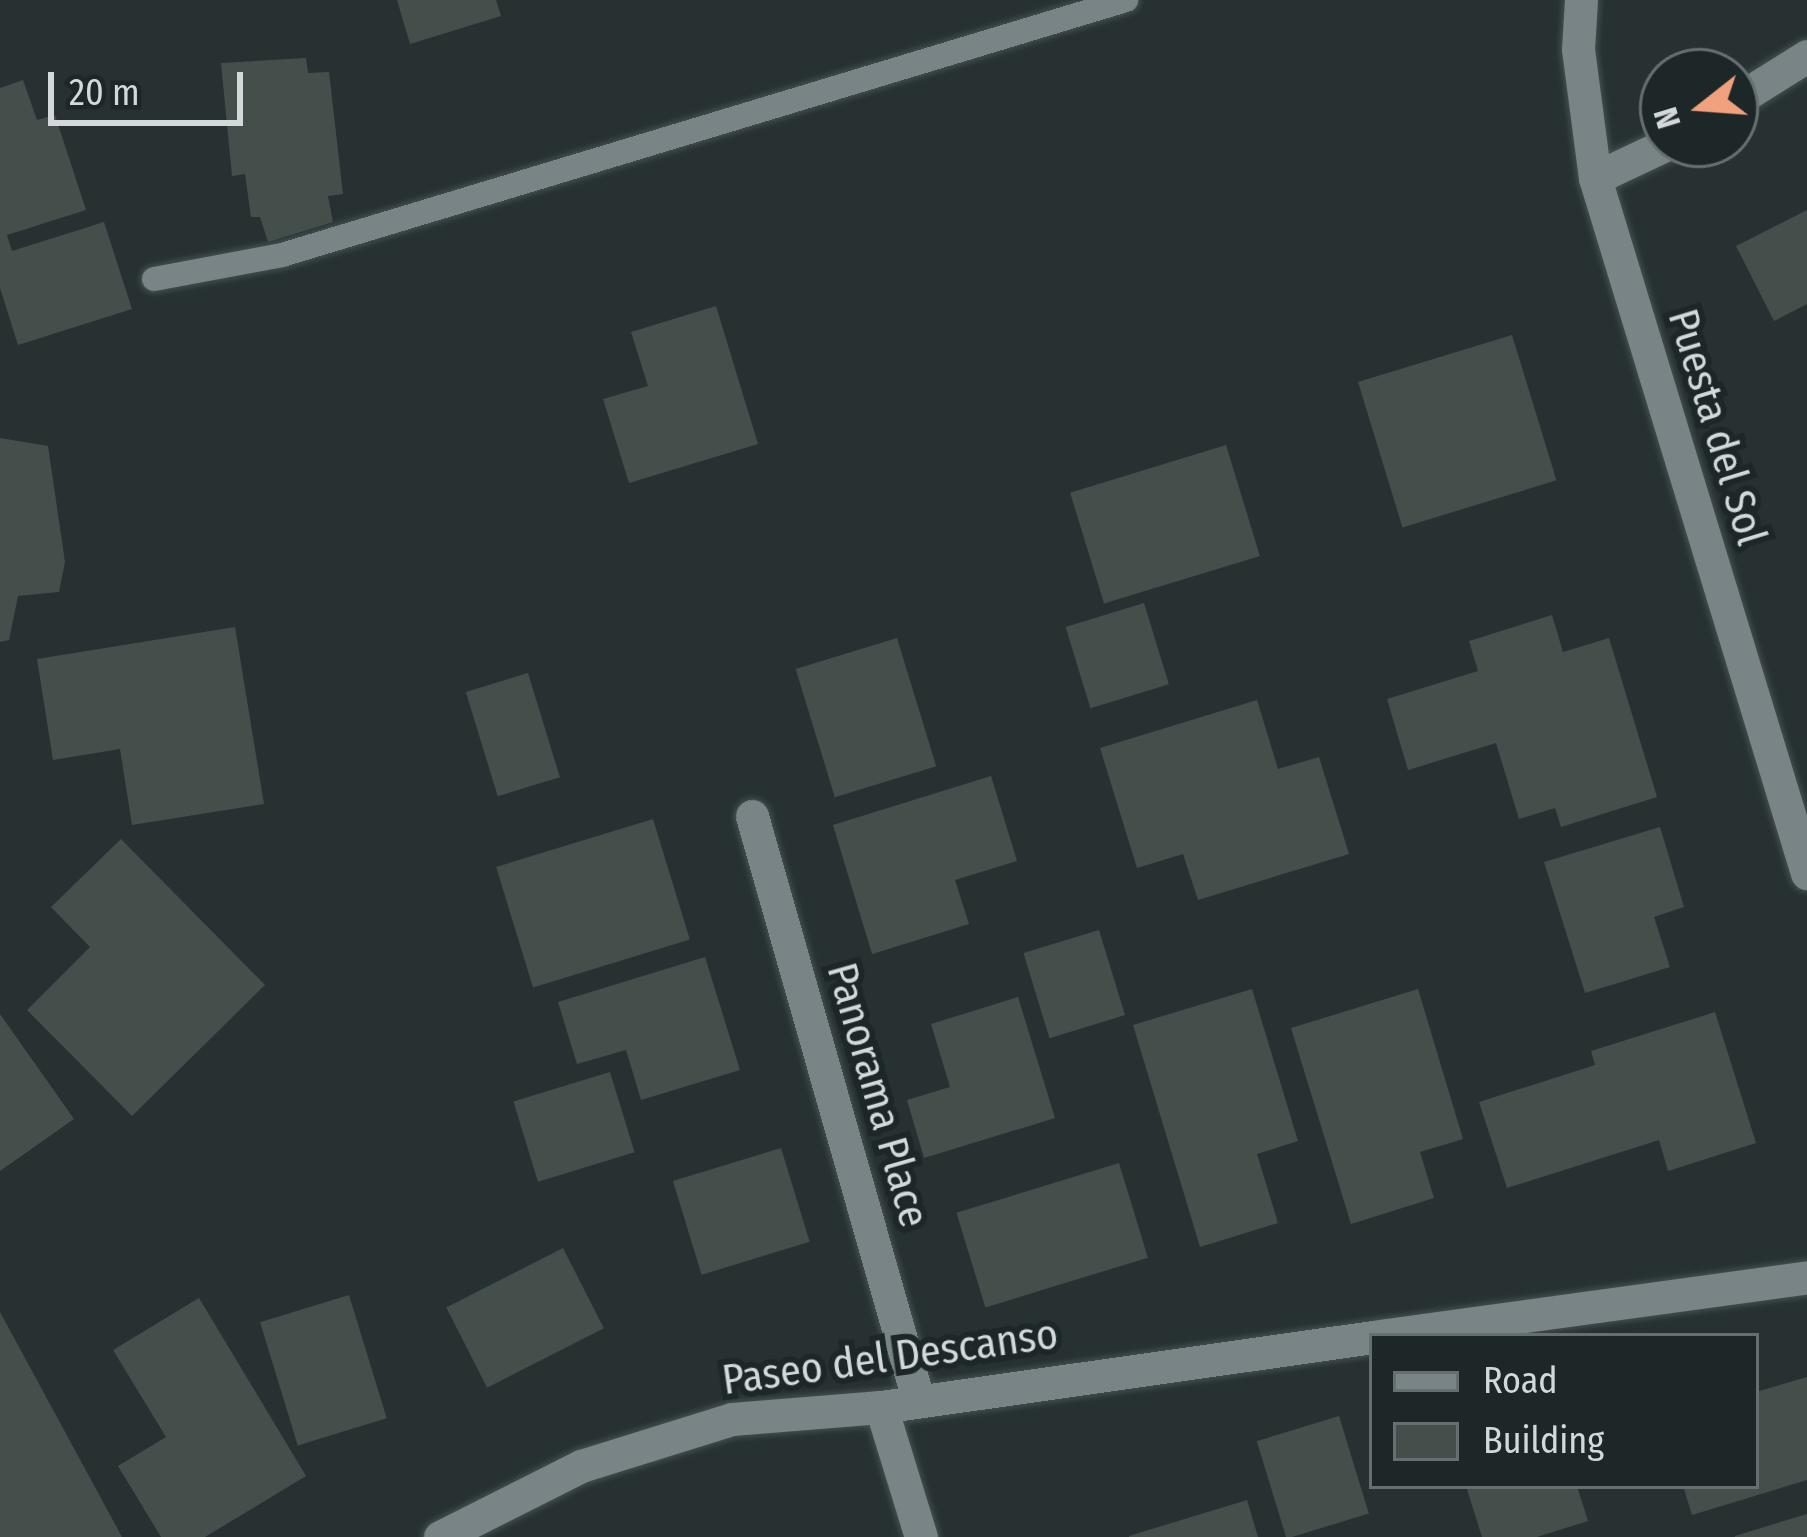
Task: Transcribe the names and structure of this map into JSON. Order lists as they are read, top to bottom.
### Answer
{
  "streets": {
    "street": ["Puesta del Sol", "Panorama Place", "Paseo del Descanso"]
  },
  "crossings": [
    ["Panorama Place", "Paseo del Descanso"]
  ],
  "legend": ["Road", "Building"],
  "scale_bar": "20 m",
  "north": "left"
}
